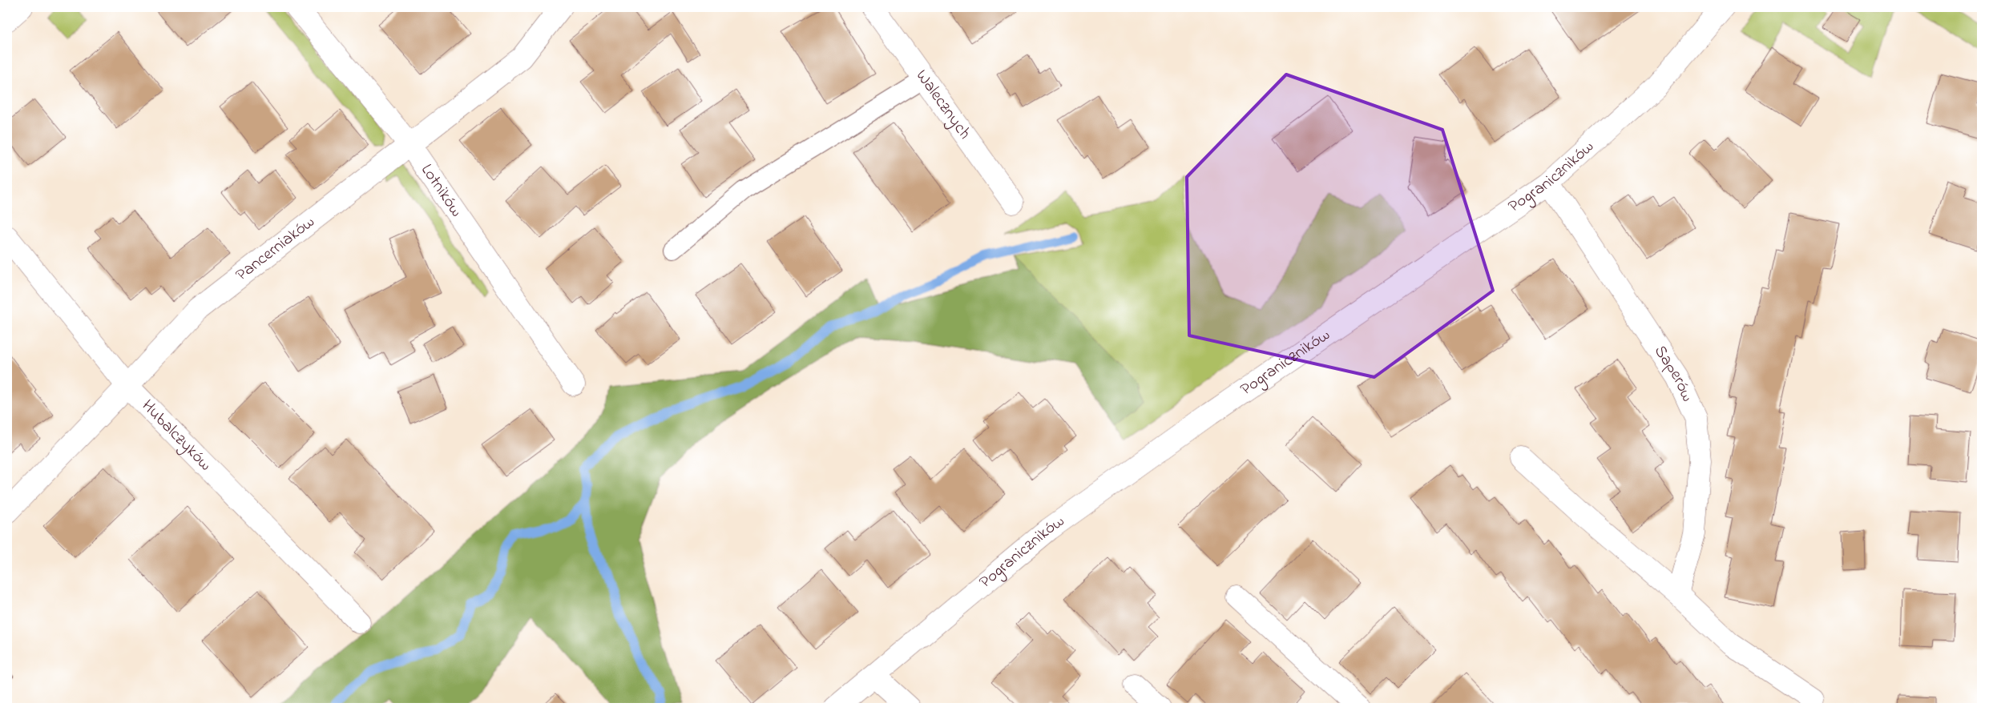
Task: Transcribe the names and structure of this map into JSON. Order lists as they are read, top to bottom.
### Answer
{
  "streets": {
    "street": [
      "Walecznych",
      "Pograniczników",
      "Lotników",
      "Pancerniaków",
      "Saperów",
      "Hubalczyków"
    ]
  },
  "crossings": [
    ["Pograniczników", "Saperów"],
    ["Lotników", "Pancerniaków"],
    ["Pancerniaków", "Hubalczyków"]
  ]
}
